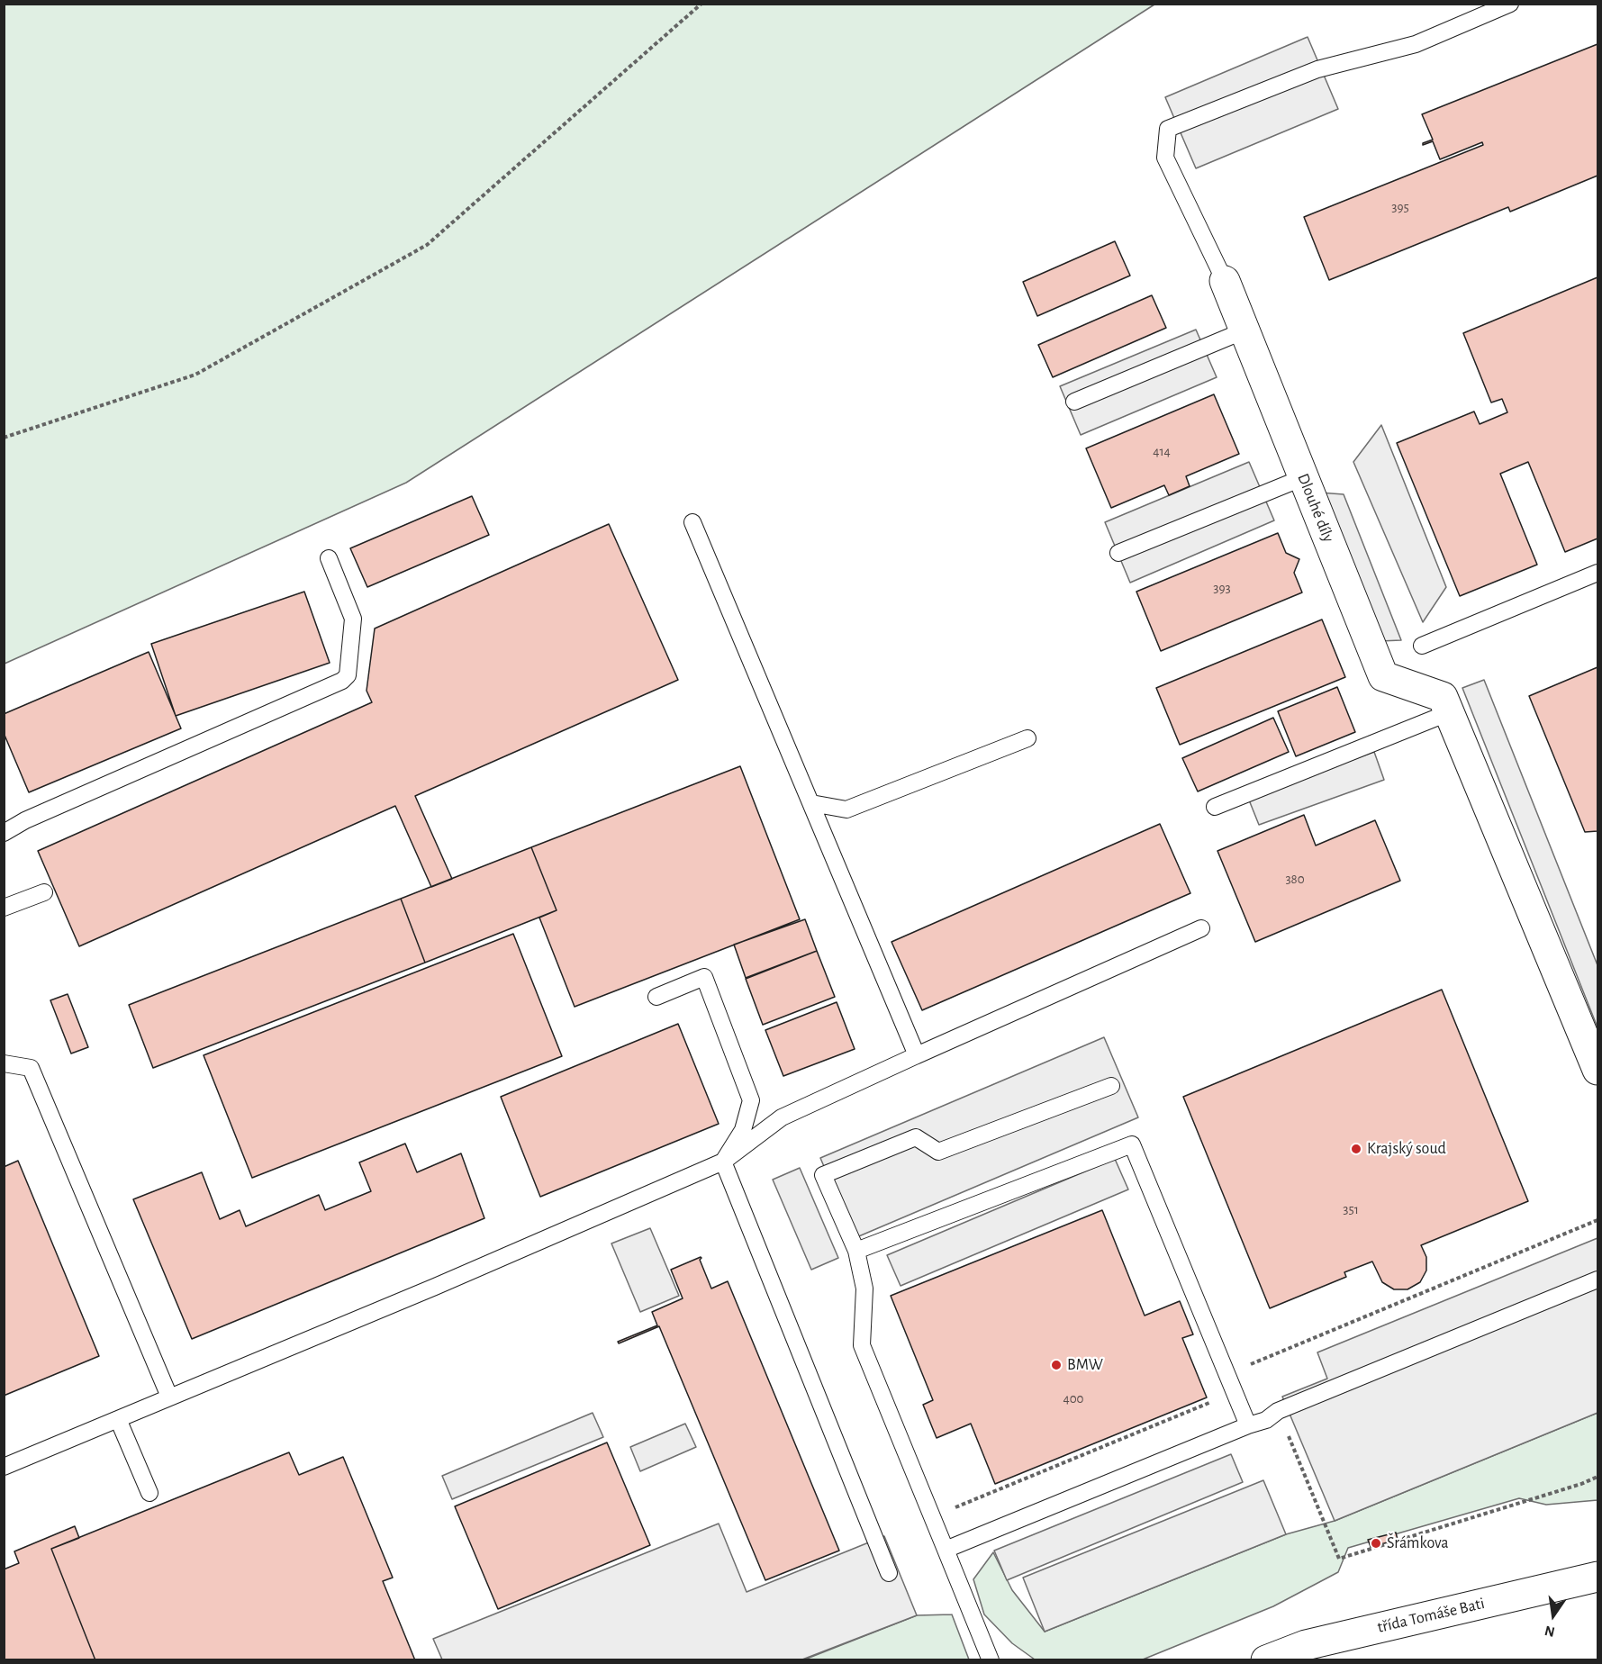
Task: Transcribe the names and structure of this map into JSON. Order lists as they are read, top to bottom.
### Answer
{
  "streets": {
    "street": ["Dlouhé díly", "třída Tomáše Bati"]
  },
  "places": ["Krajský soud", "BMW", "Šrámkova"],
  "house_numbers": [
    "395",
    "414",
    "393",
    "380",
    "351",
    "400"
  ],
  "north": "bottom"
}
